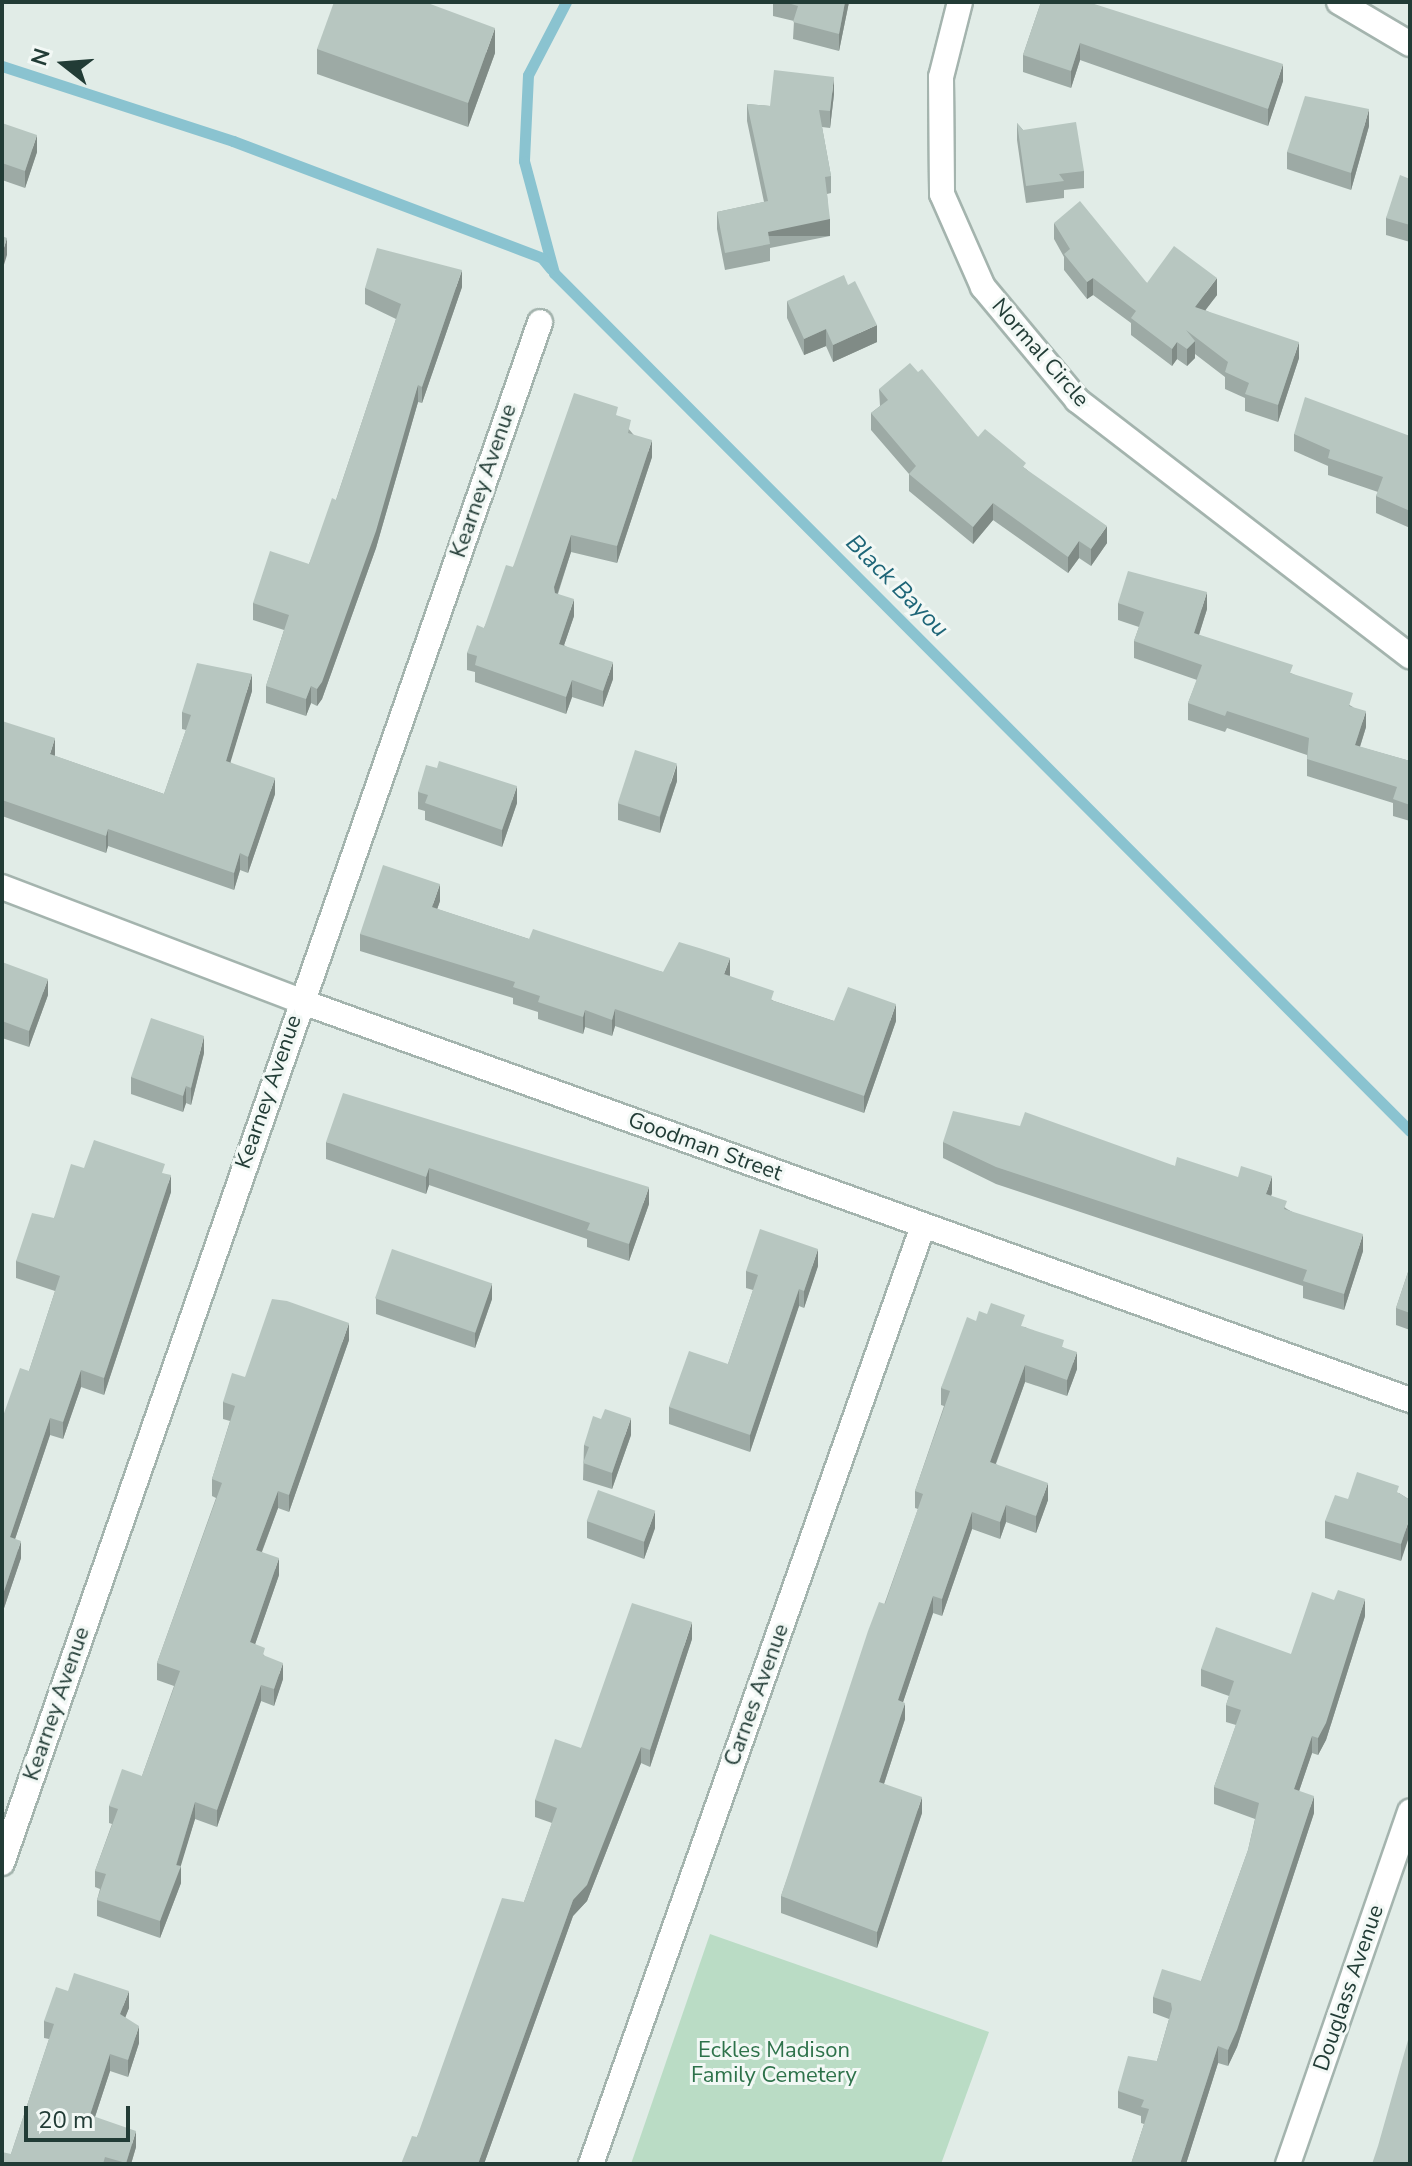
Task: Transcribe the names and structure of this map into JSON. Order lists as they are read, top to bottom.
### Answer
{
  "streets": {
    "street": [
      "Normal Circle",
      "Kearney Avenue",
      "Goodman Street",
      "Carnes Avenue",
      "Douglass Avenue"
    ]
  },
  "crossings": [
    ["Kearney Avenue", "Goodman Street"],
    ["Goodman Street", "Carnes Avenue"]
  ],
  "water": ["Black Bayou"],
  "parks": ["Eckles Madison Family Cemetery"],
  "scale_bar": "20 m",
  "north": "left"
}
